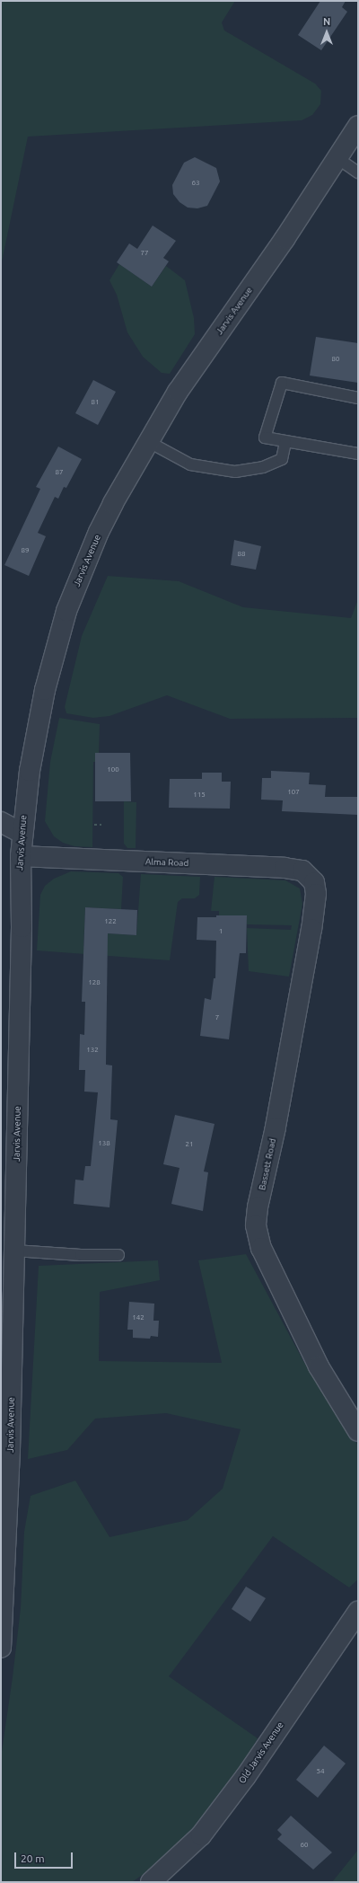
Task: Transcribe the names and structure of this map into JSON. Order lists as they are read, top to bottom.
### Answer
{
  "streets": {
    "street": [
      "Jarvis Avenue",
      "Alma Road",
      "Bassett Road",
      "Old Jarvis Avenue"
    ]
  },
  "crossings": [
    ["Jarvis Avenue", "Alma Road"],
    ["Alma Road", "Bassett Road"]
  ],
  "house_numbers": [
    "63",
    "77",
    "80",
    "81",
    "87",
    "89",
    "88",
    "100",
    "107",
    "115",
    "122",
    "1",
    "128",
    "7",
    "132",
    "138",
    "21",
    "142",
    "54",
    "60"
  ],
  "scale_bar": "20 m",
  "north": "top"
}
